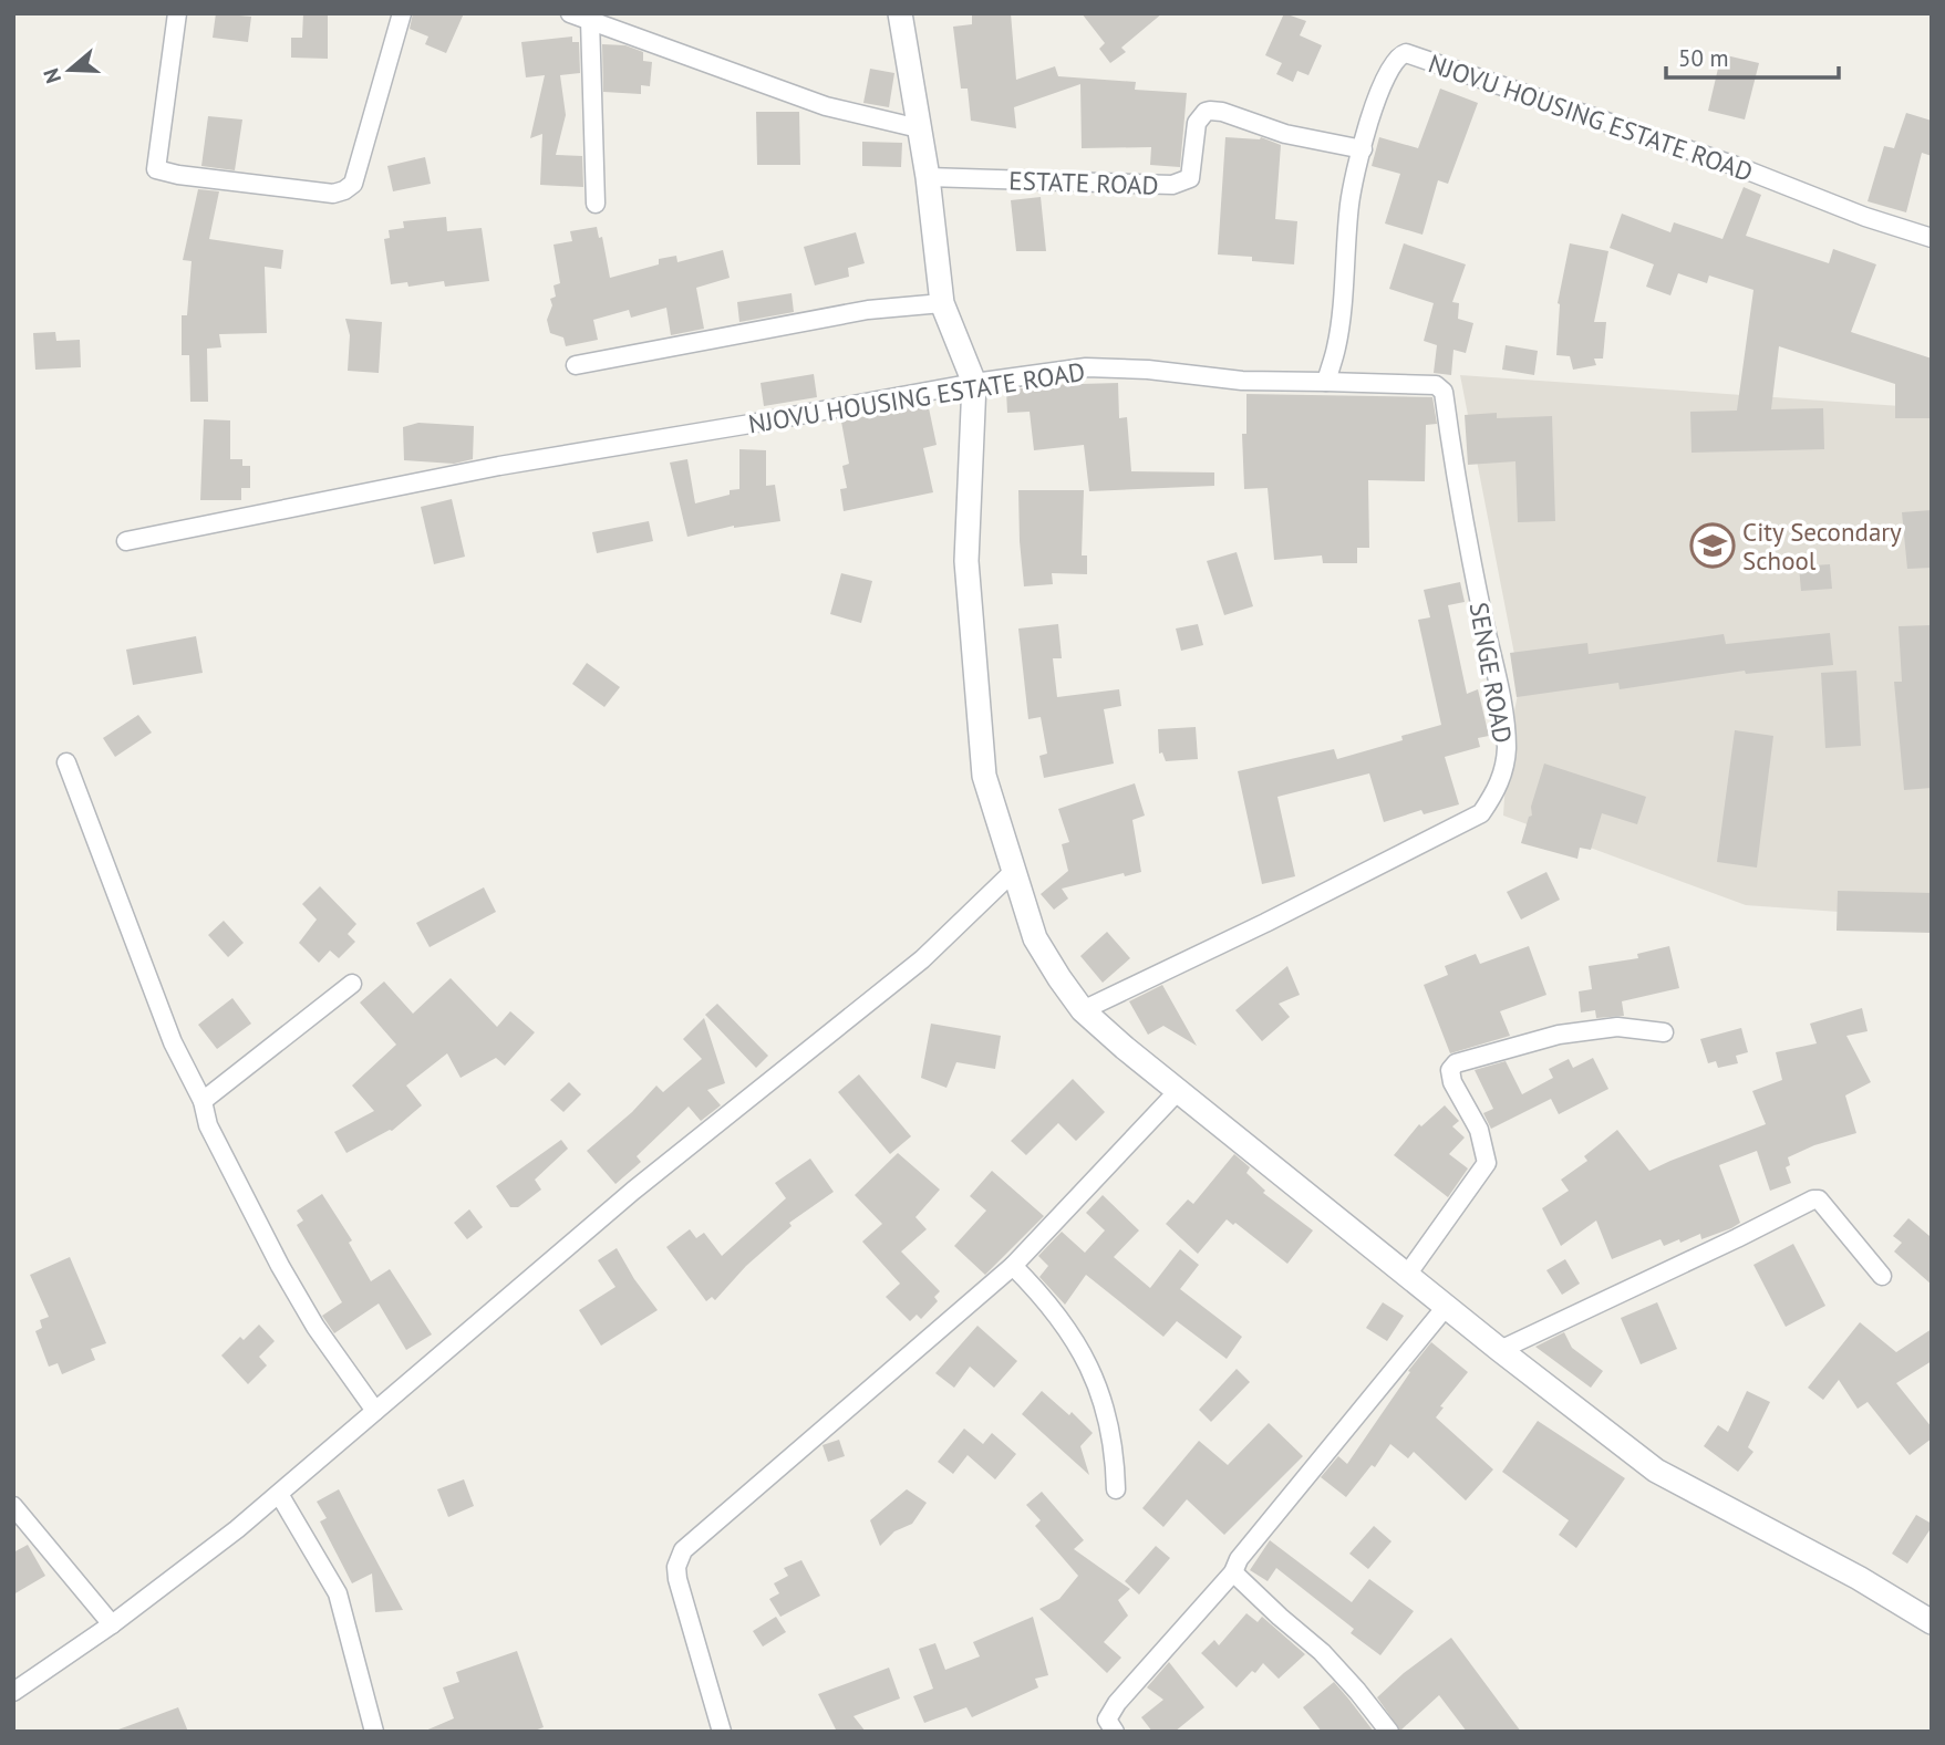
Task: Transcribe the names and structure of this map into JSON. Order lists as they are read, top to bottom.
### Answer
{
  "streets": {
    "street": ["NJOVU HOUSING ESTATE ROAD", "ESTATE ROAD", "SENGE ROAD"]
  },
  "crossings": [
    ["NJOVU HOUSING ESTATE ROAD", "ESTATE ROAD"],
    ["NJOVU HOUSING ESTATE ROAD", "SENGE ROAD"]
  ],
  "places": {
    "school or university": ["City Secondary School"]
  },
  "scale_bar": "50 m",
  "north": "left"
}
